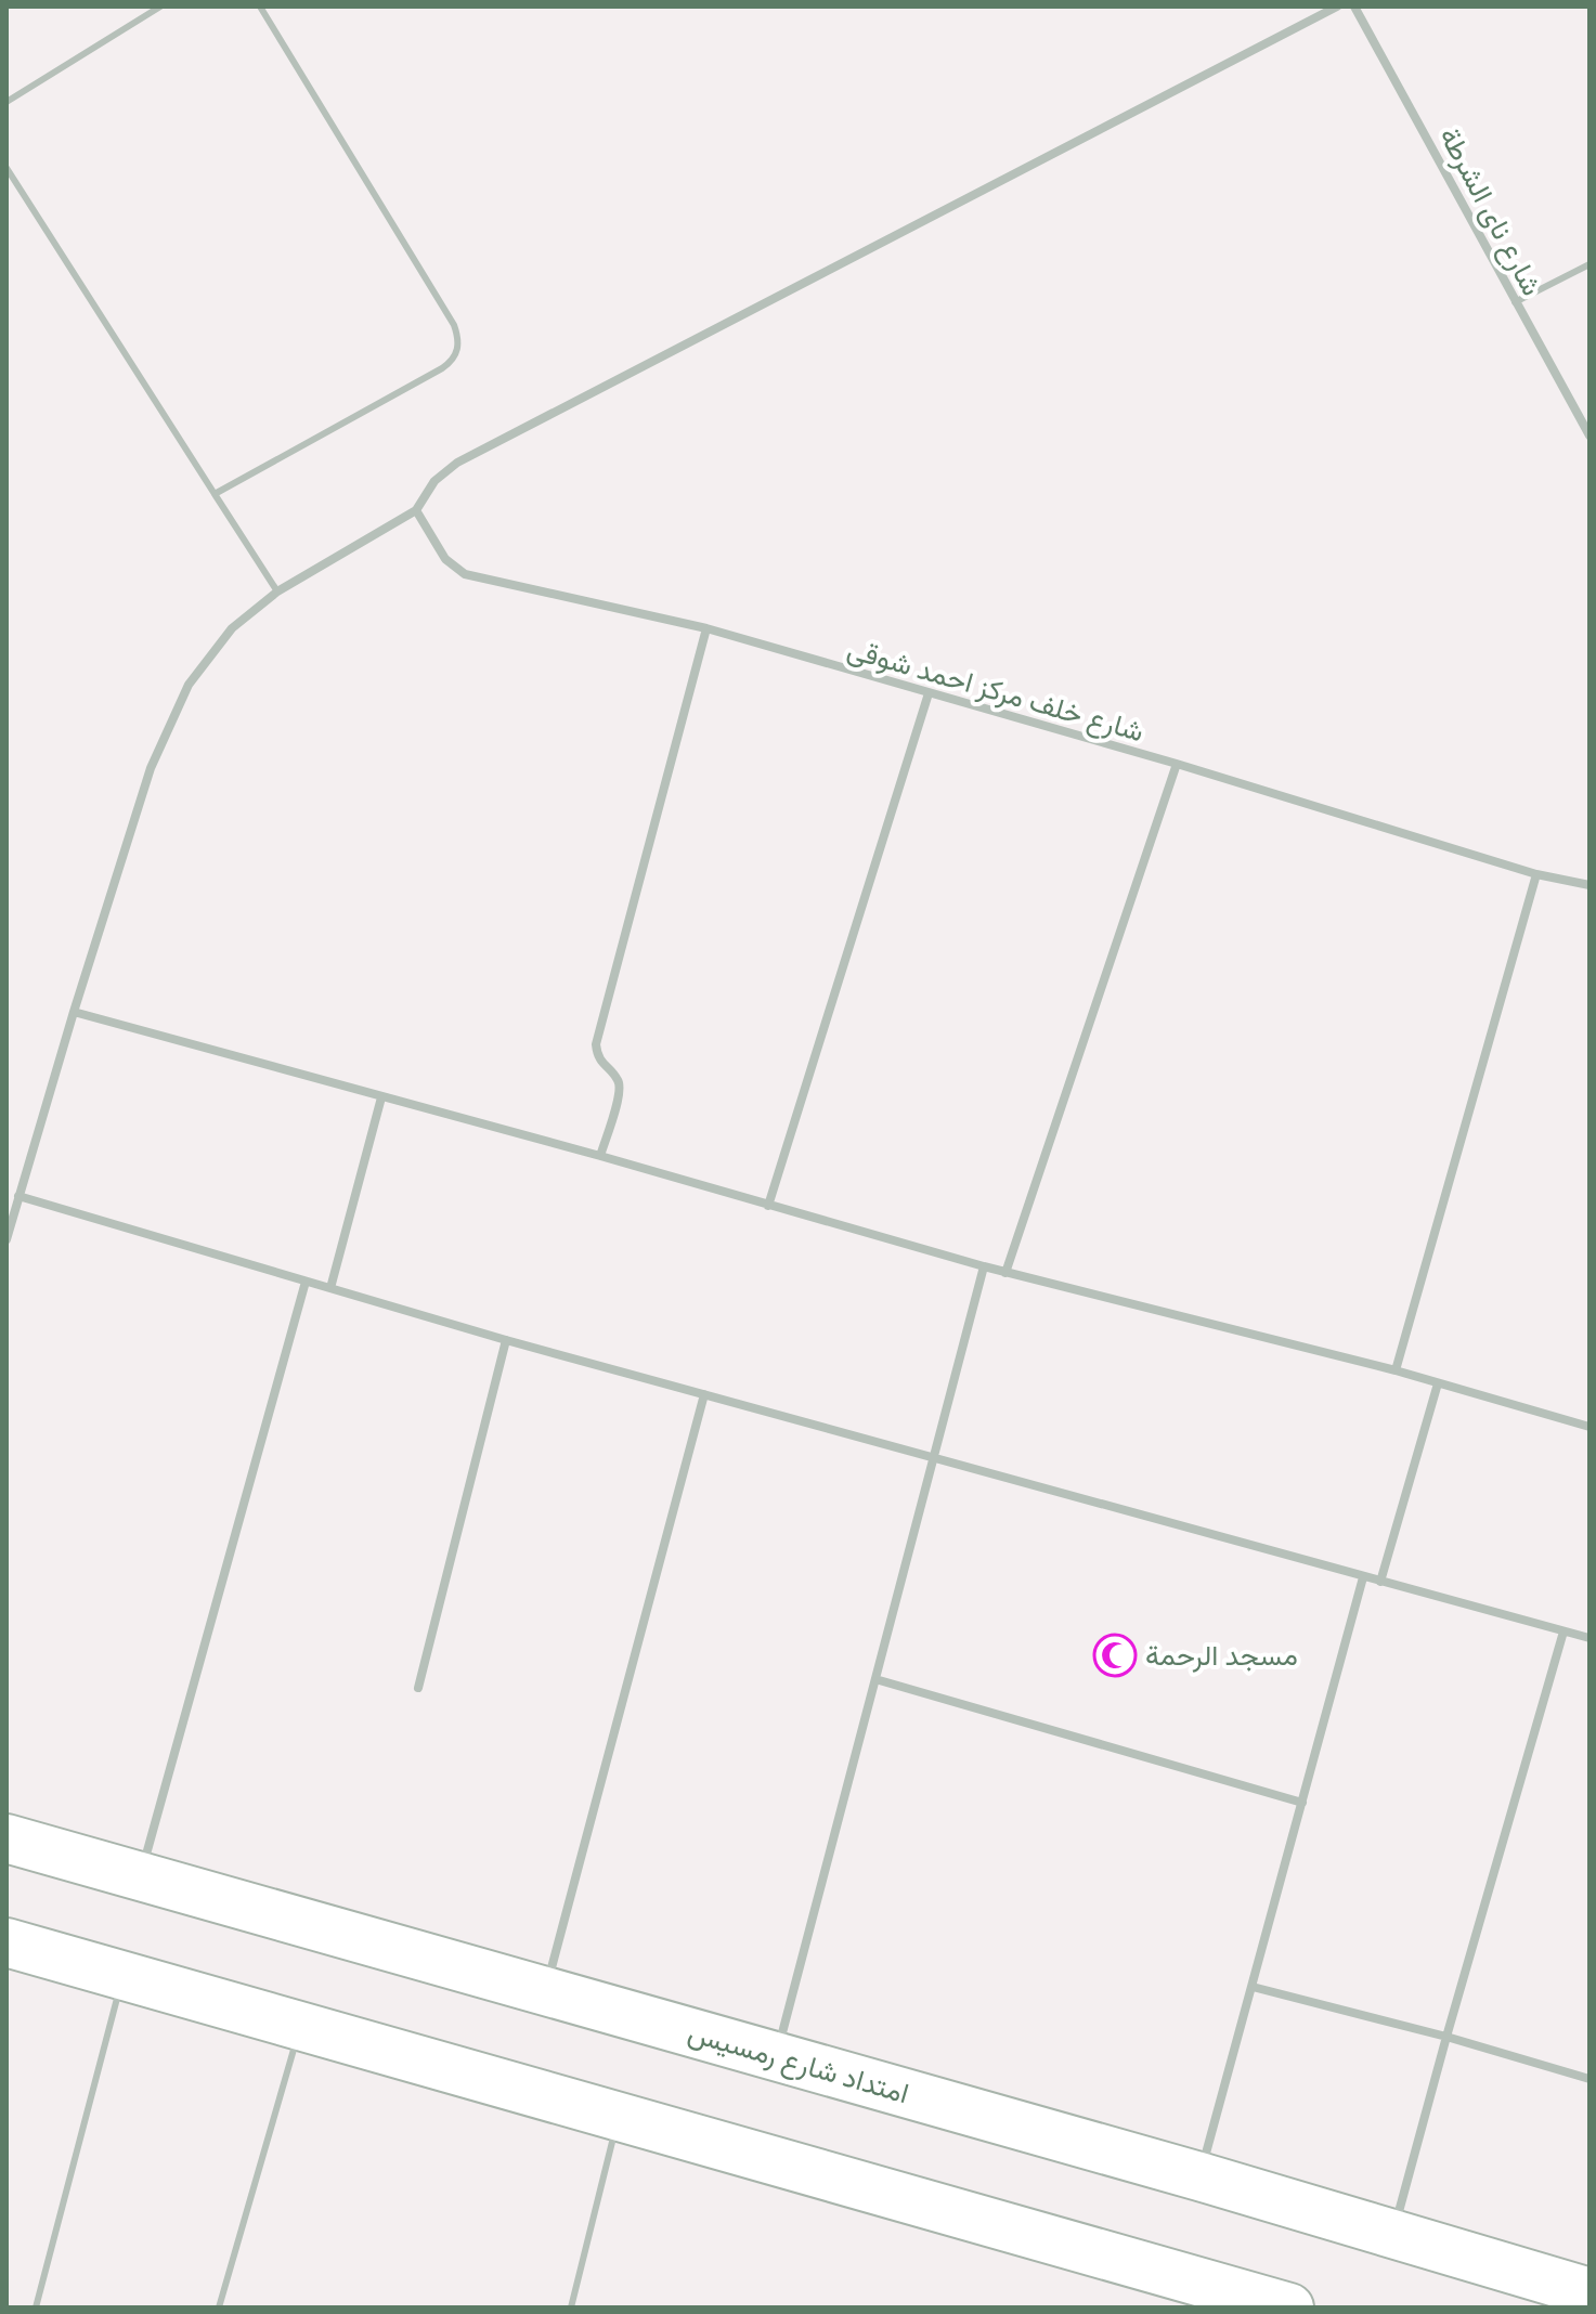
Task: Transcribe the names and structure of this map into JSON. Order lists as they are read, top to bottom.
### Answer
{
  "streets": {
    "main road": ["امتداد شارع رمسيس"],
    "street": ["شارع ناى الشرطة", "شارع خلف مركز احمد شوقى"]
  },
  "places": {
    "mosque": ["مسجد الرحمة"]
  }
}
